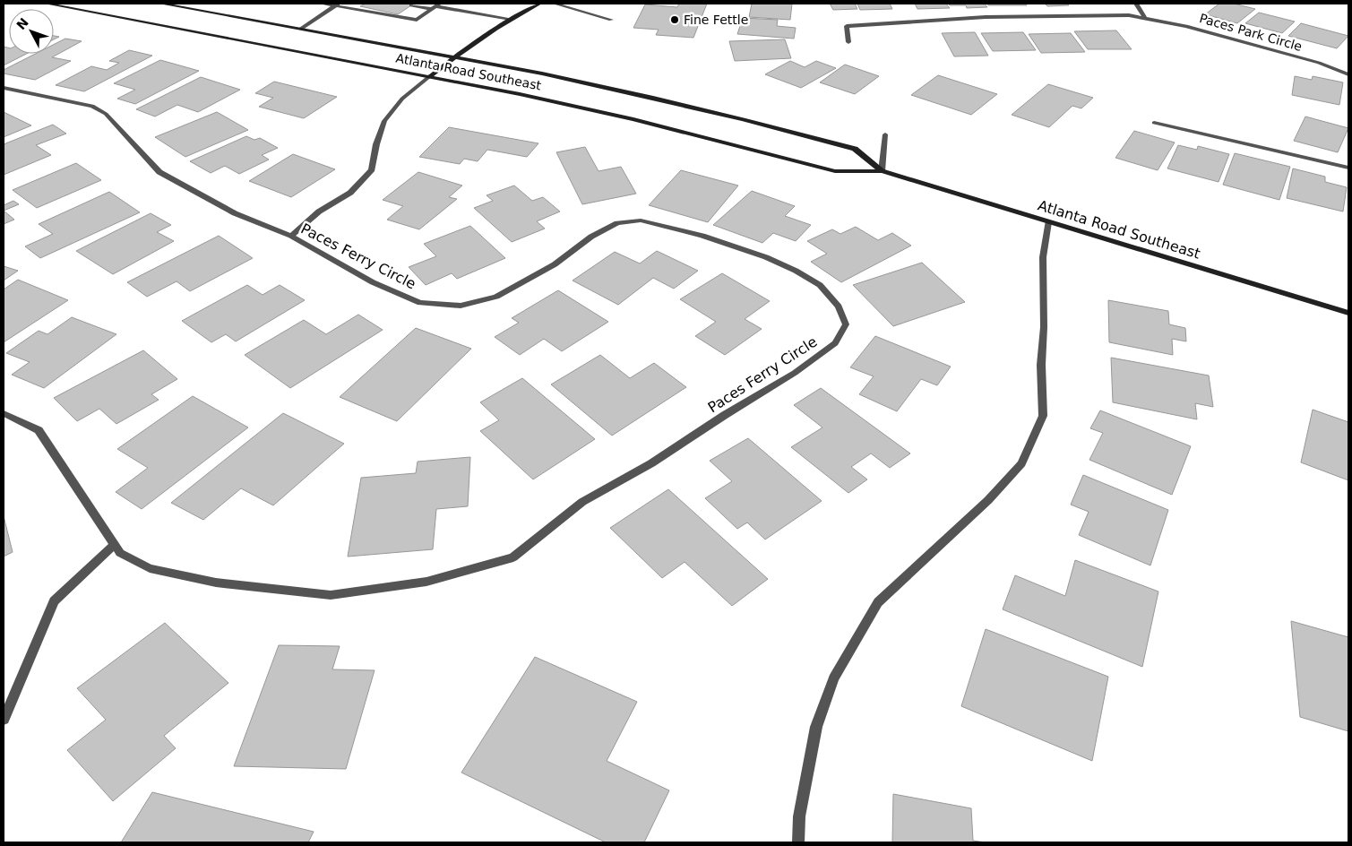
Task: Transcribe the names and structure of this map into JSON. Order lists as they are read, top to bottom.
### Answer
{
  "streets": {
    "main road": ["Atlanta Road Southeast"],
    "street": ["Paces Park Circle", "Paces Ferry Circle"]
  },
  "places": ["Fine Fettle"],
  "north": "top left"
}
